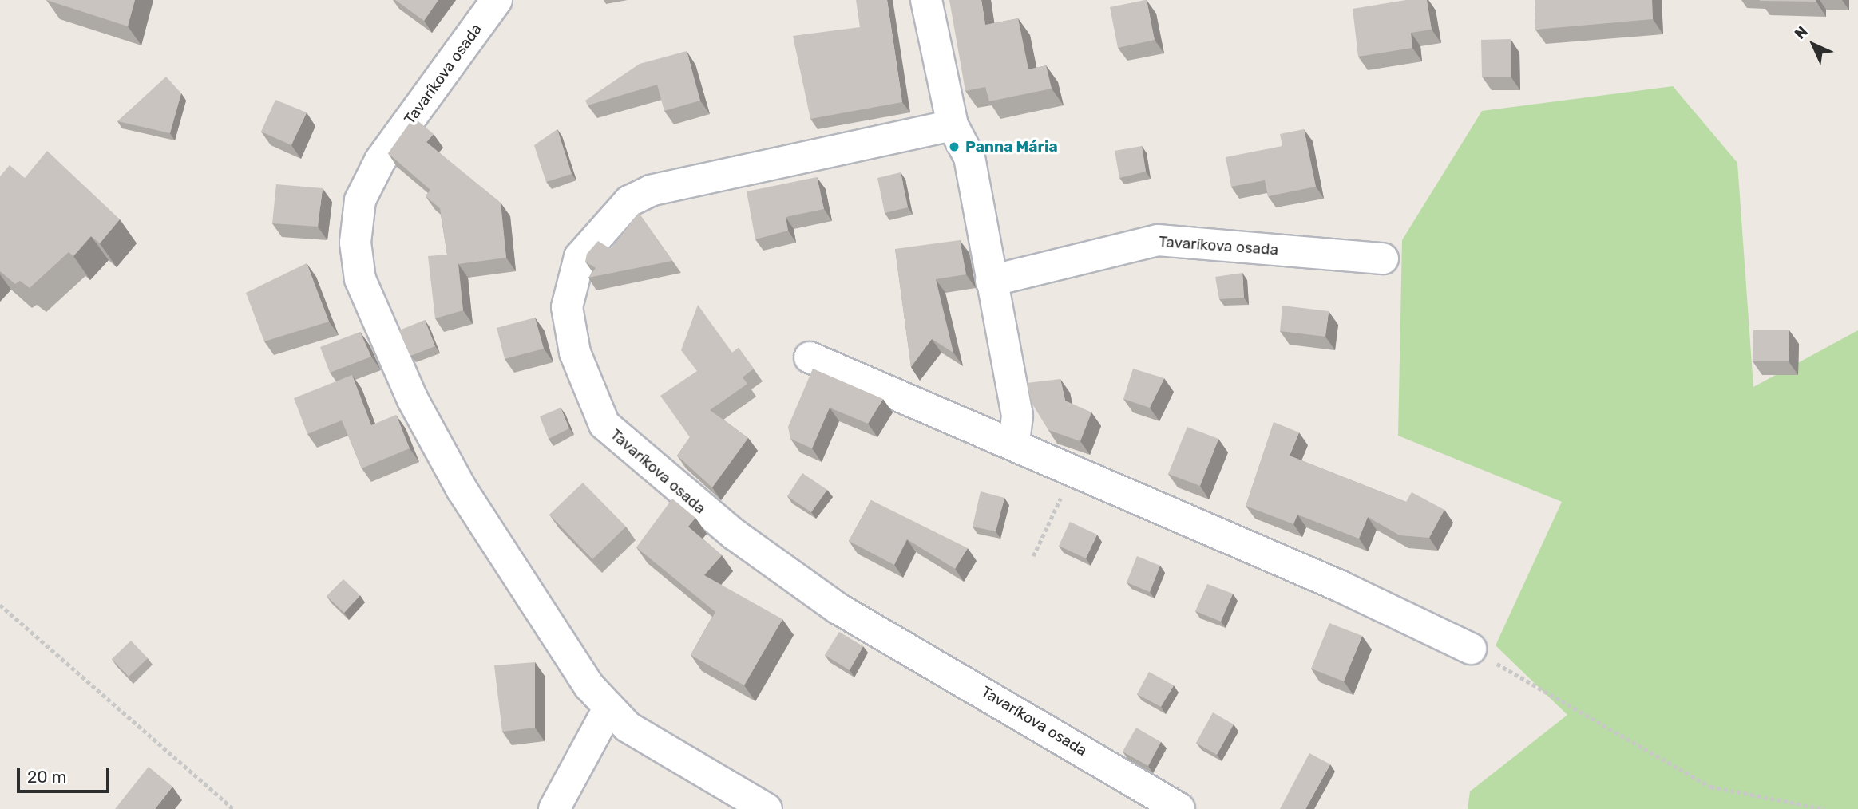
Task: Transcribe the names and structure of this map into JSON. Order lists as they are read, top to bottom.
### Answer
{
  "streets": {
    "street": ["Tavaríkova osada"]
  },
  "places": ["Panna Mária"],
  "scale_bar": "20 m",
  "north": "top left"
}
